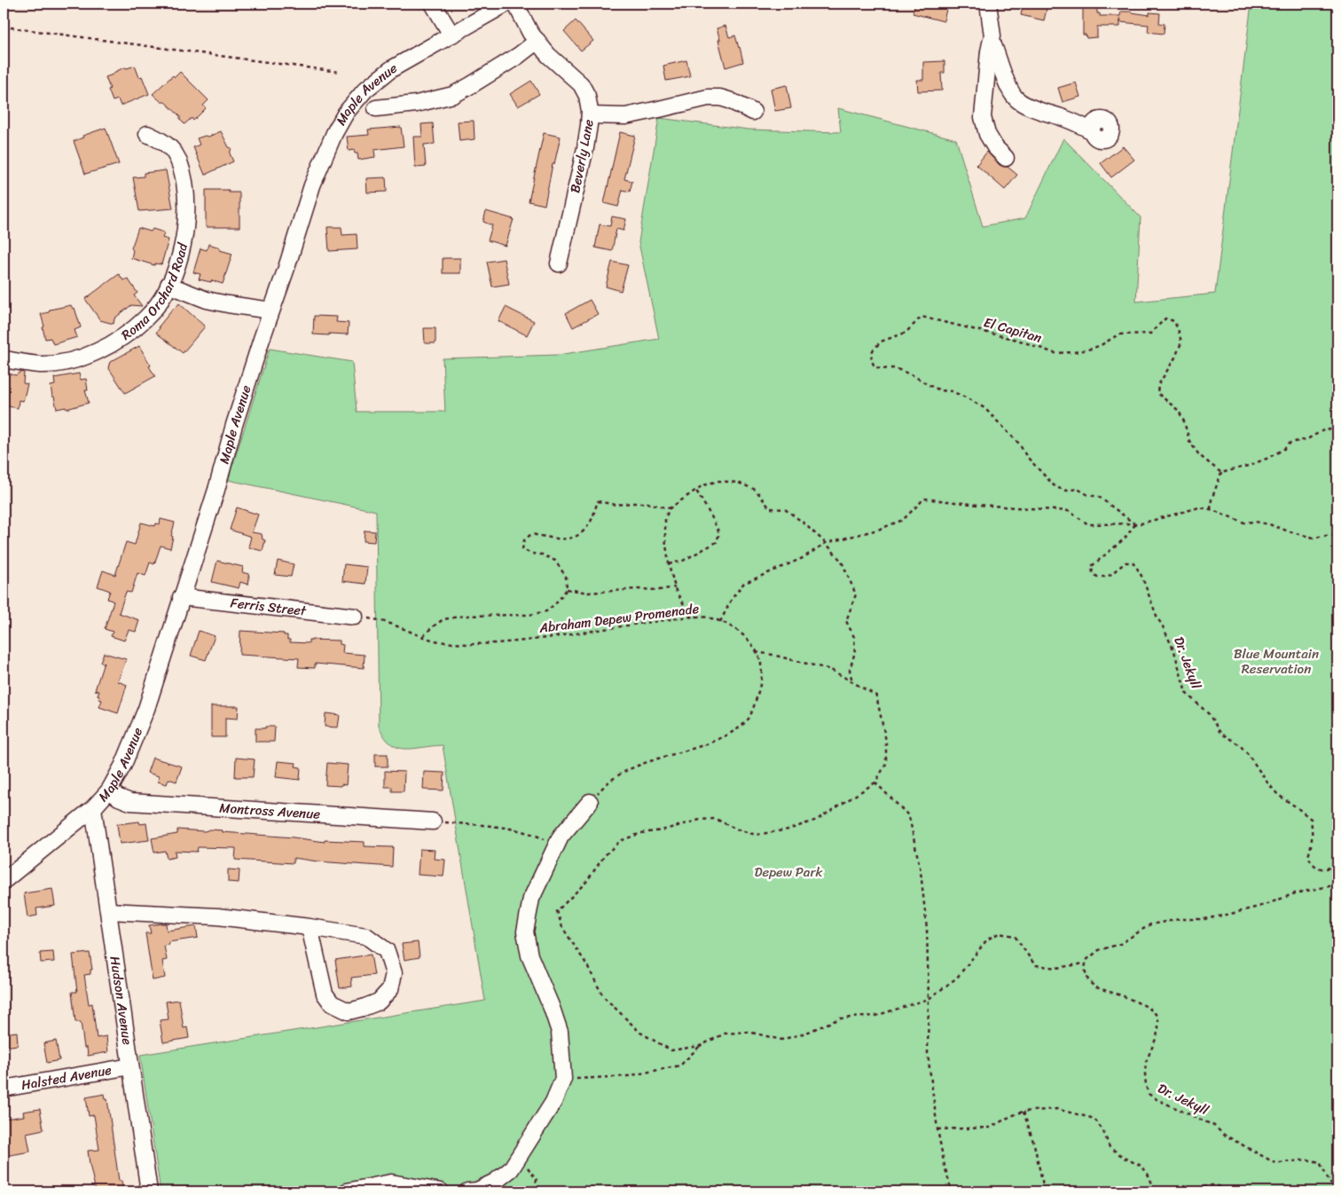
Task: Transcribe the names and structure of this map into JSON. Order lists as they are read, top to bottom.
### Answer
{
  "streets": {
    "street": [
      "Maple Avenue",
      "Beverly Lane",
      "Roma Orchard Road",
      "Ferris Street",
      "Montross Avenue",
      "Hudson Avenue",
      "Halsted Avenue"
    ],
    "path": ["El Capitan", "Abraham Depew Promenade", "Dr. Jekyll"]
  },
  "crossings": [
    ["Maple Avenue", "Ferris Street"],
    ["Maple Avenue", "Montross Avenue"],
    ["Maple Avenue", "Hudson Avenue"],
    ["El Capitan", "Dr. Jekyll"],
    ["Ferris Street", "Abraham Depew Promenade"],
    ["Hudson Avenue", "Halsted Avenue"]
  ],
  "parks": ["Blue Mountain Reservation", "Depew Park"]
}
